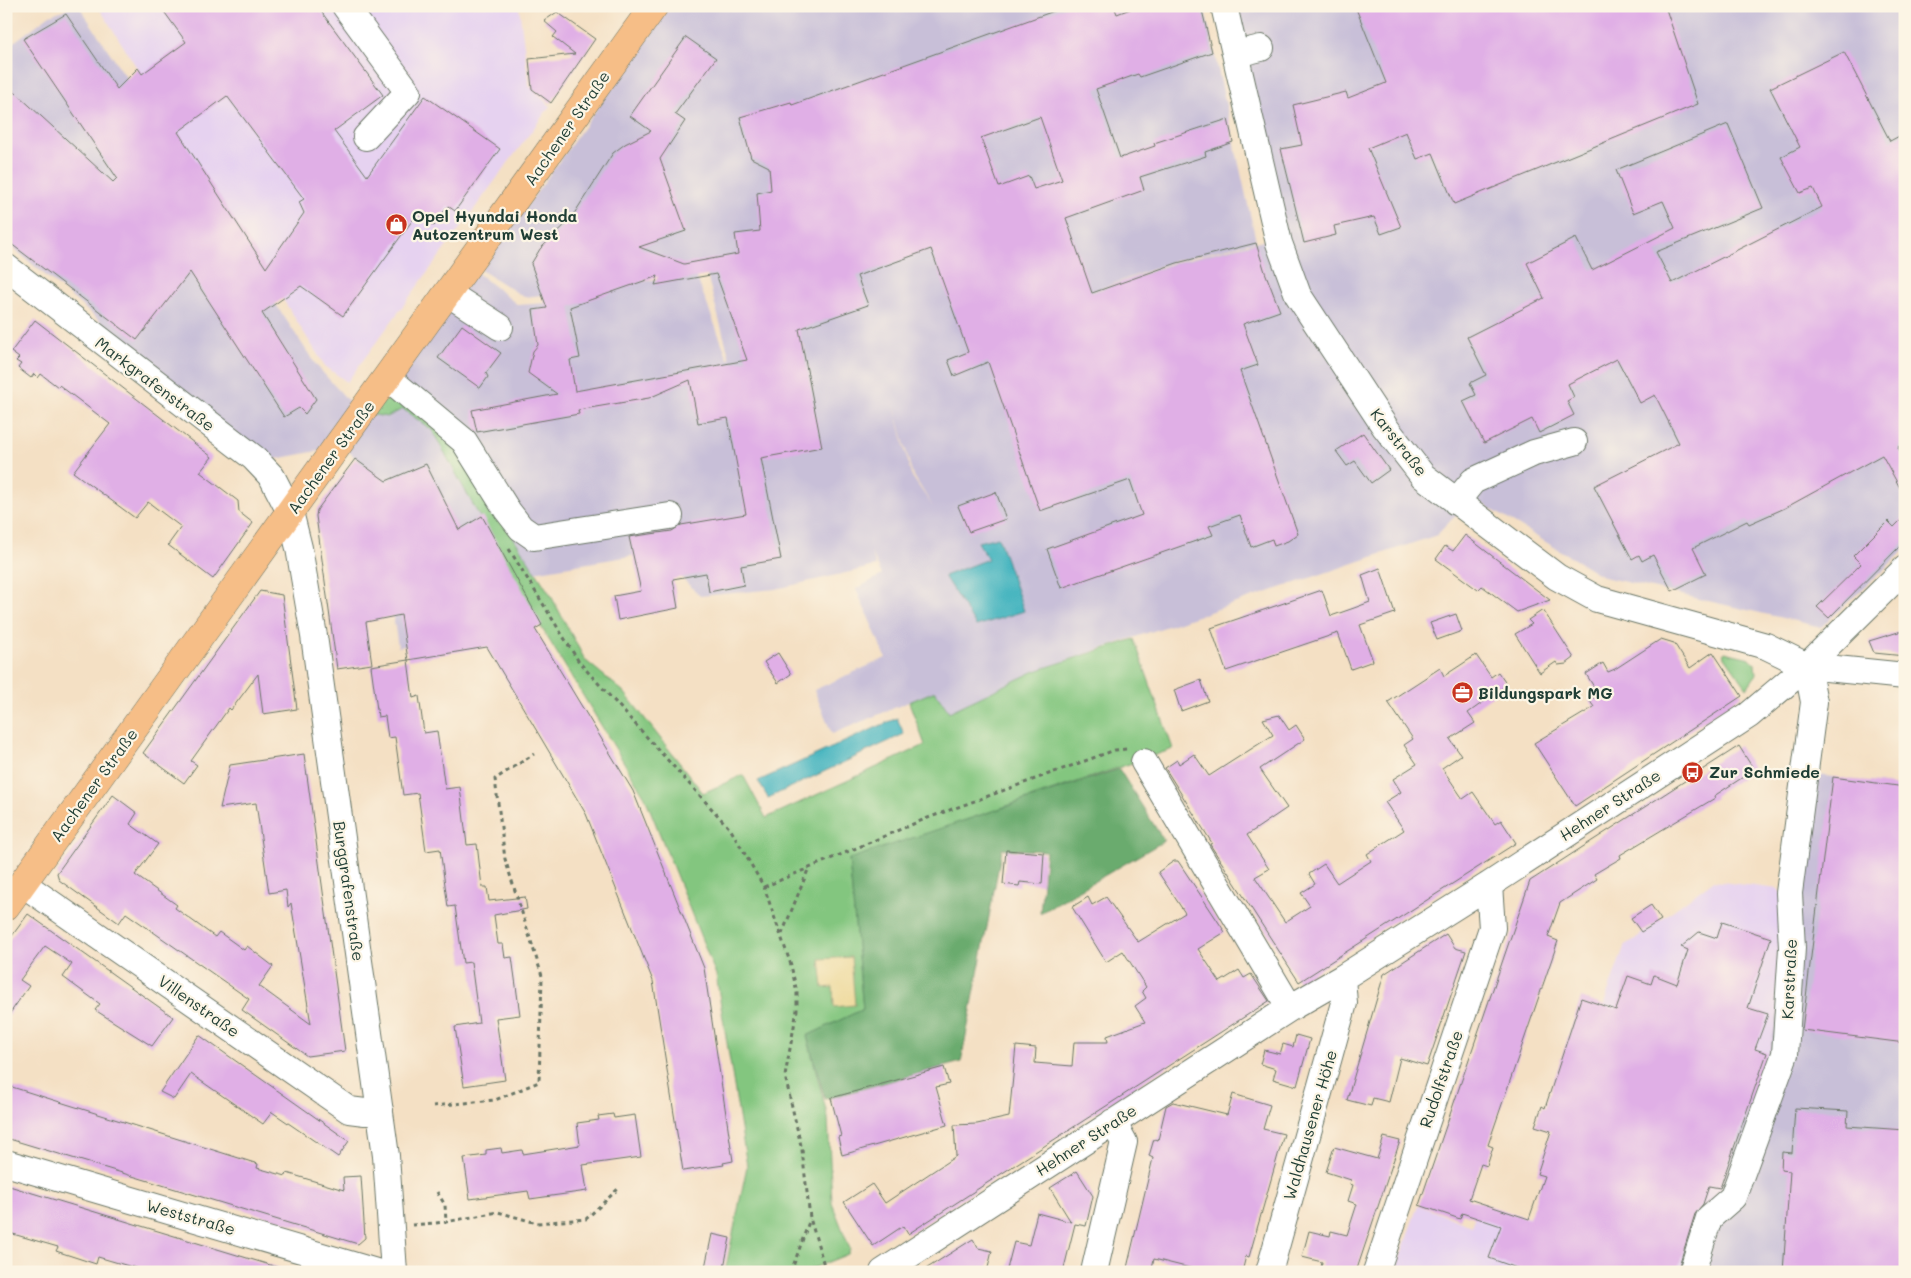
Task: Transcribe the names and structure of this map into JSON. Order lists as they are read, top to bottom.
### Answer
{
  "streets": {
    "main road": ["Aachener Straße"],
    "street": [
      "Markgrafenstraße",
      "Karstraße",
      "Hehner Straße",
      "Burggrafenstraße",
      "Villenstraße",
      "Rudolfstraße",
      "Waldhausener Höhe",
      "Weststraße"
    ]
  },
  "crossings": [
    ["Aachener Straße", "Markgrafenstraße"],
    ["Aachener Straße", "Burggrafenstraße"],
    ["Aachener Straße", "Villenstraße"],
    ["Markgrafenstraße", "Burggrafenstraße"],
    ["Karstraße", "Hehner Straße"],
    ["Hehner Straße", "Rudolfstraße"],
    ["Hehner Straße", "Waldhausener Höhe"],
    ["Burggrafenstraße", "Villenstraße"],
    ["Burggrafenstraße", "Weststraße"]
  ],
  "places": {
    "shop": ["Opel Hyundai Honda Autozentrum West"],
    "office": ["Bildungspark MG"],
    "bus stop": ["Zur Schmiede"]
  }
}
